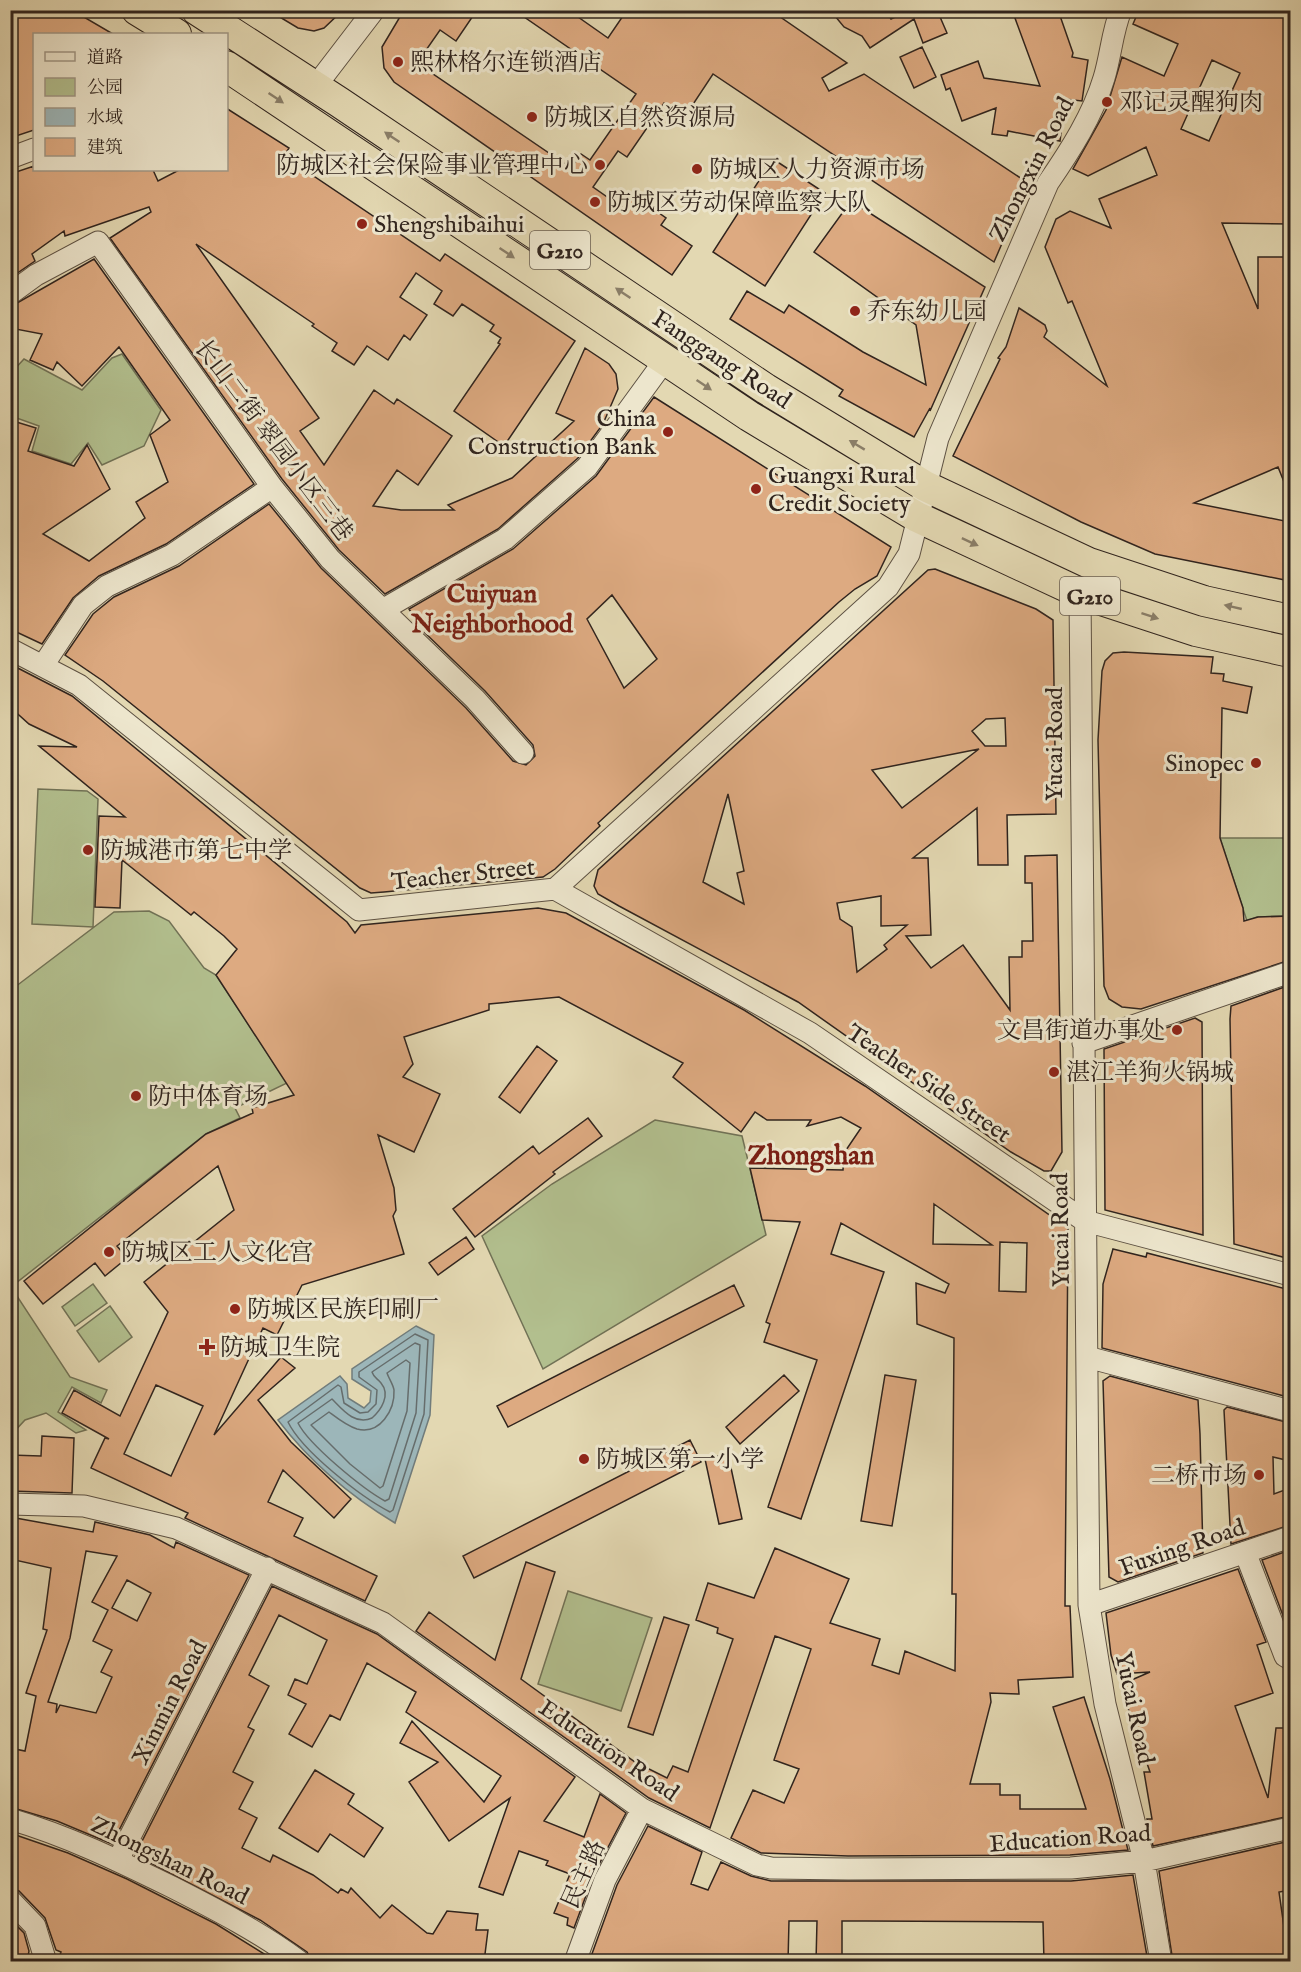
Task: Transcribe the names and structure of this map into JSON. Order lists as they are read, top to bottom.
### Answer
{
  "streets": {
    "highway": ["G210", "Fanggang Road"],
    "street": [
      "Zhongxin Road",
      "长山二街 翠园小区三巷",
      "Yucai Road",
      "Teacher Street",
      "Teacher Side Street",
      "Fuxing Road",
      "Xinmin Road",
      "Education Road",
      "Zhongshan Road",
      "民主路"
    ]
  },
  "crossings": [
    ["Zhongxin Road", "Fanggang Road"],
    ["Zhongxin Road", "Teacher Street"],
    ["Fanggang Road", "Yucai Road"],
    ["Fanggang Road", "Teacher Street"],
    ["Yucai Road", "Teacher Side Street"],
    ["Yucai Road", "Fuxing Road"],
    ["Yucai Road", "Education Road"],
    ["Teacher Street", "Teacher Side Street"],
    ["Xinmin Road", "Education Road"],
    ["Xinmin Road", "Zhongshan Road"],
    ["Education Road", "民主路"]
  ],
  "districts": ["Cuiyuan Neighborhood", "Zhongshan"],
  "places": {
    "other": [
      "熙林格尔连锁酒店",
      "邓记灵醒狗肉",
      "防城区自然资源局",
      "防城区社会保险事业管理中心",
      "防城区人力资源市场",
      "防城区劳动保障监察大队",
      "Shengshibaihui",
      "乔东幼儿园",
      "China Construction Bank",
      "Guangxi Rural Credit Society",
      "Sinopec",
      "防城港市第七中学",
      "文昌街道办事处",
      "湛江羊狗火锅城",
      "防中体育场",
      "防城区工人文化宫",
      "防城区民族印刷厂",
      "防城区第一小学",
      "二桥市场"
    ],
    "health": ["防城卫生院"]
  },
  "legend": [
    "道路",
    "公园",
    "水域",
    "建筑"
  ]
}
